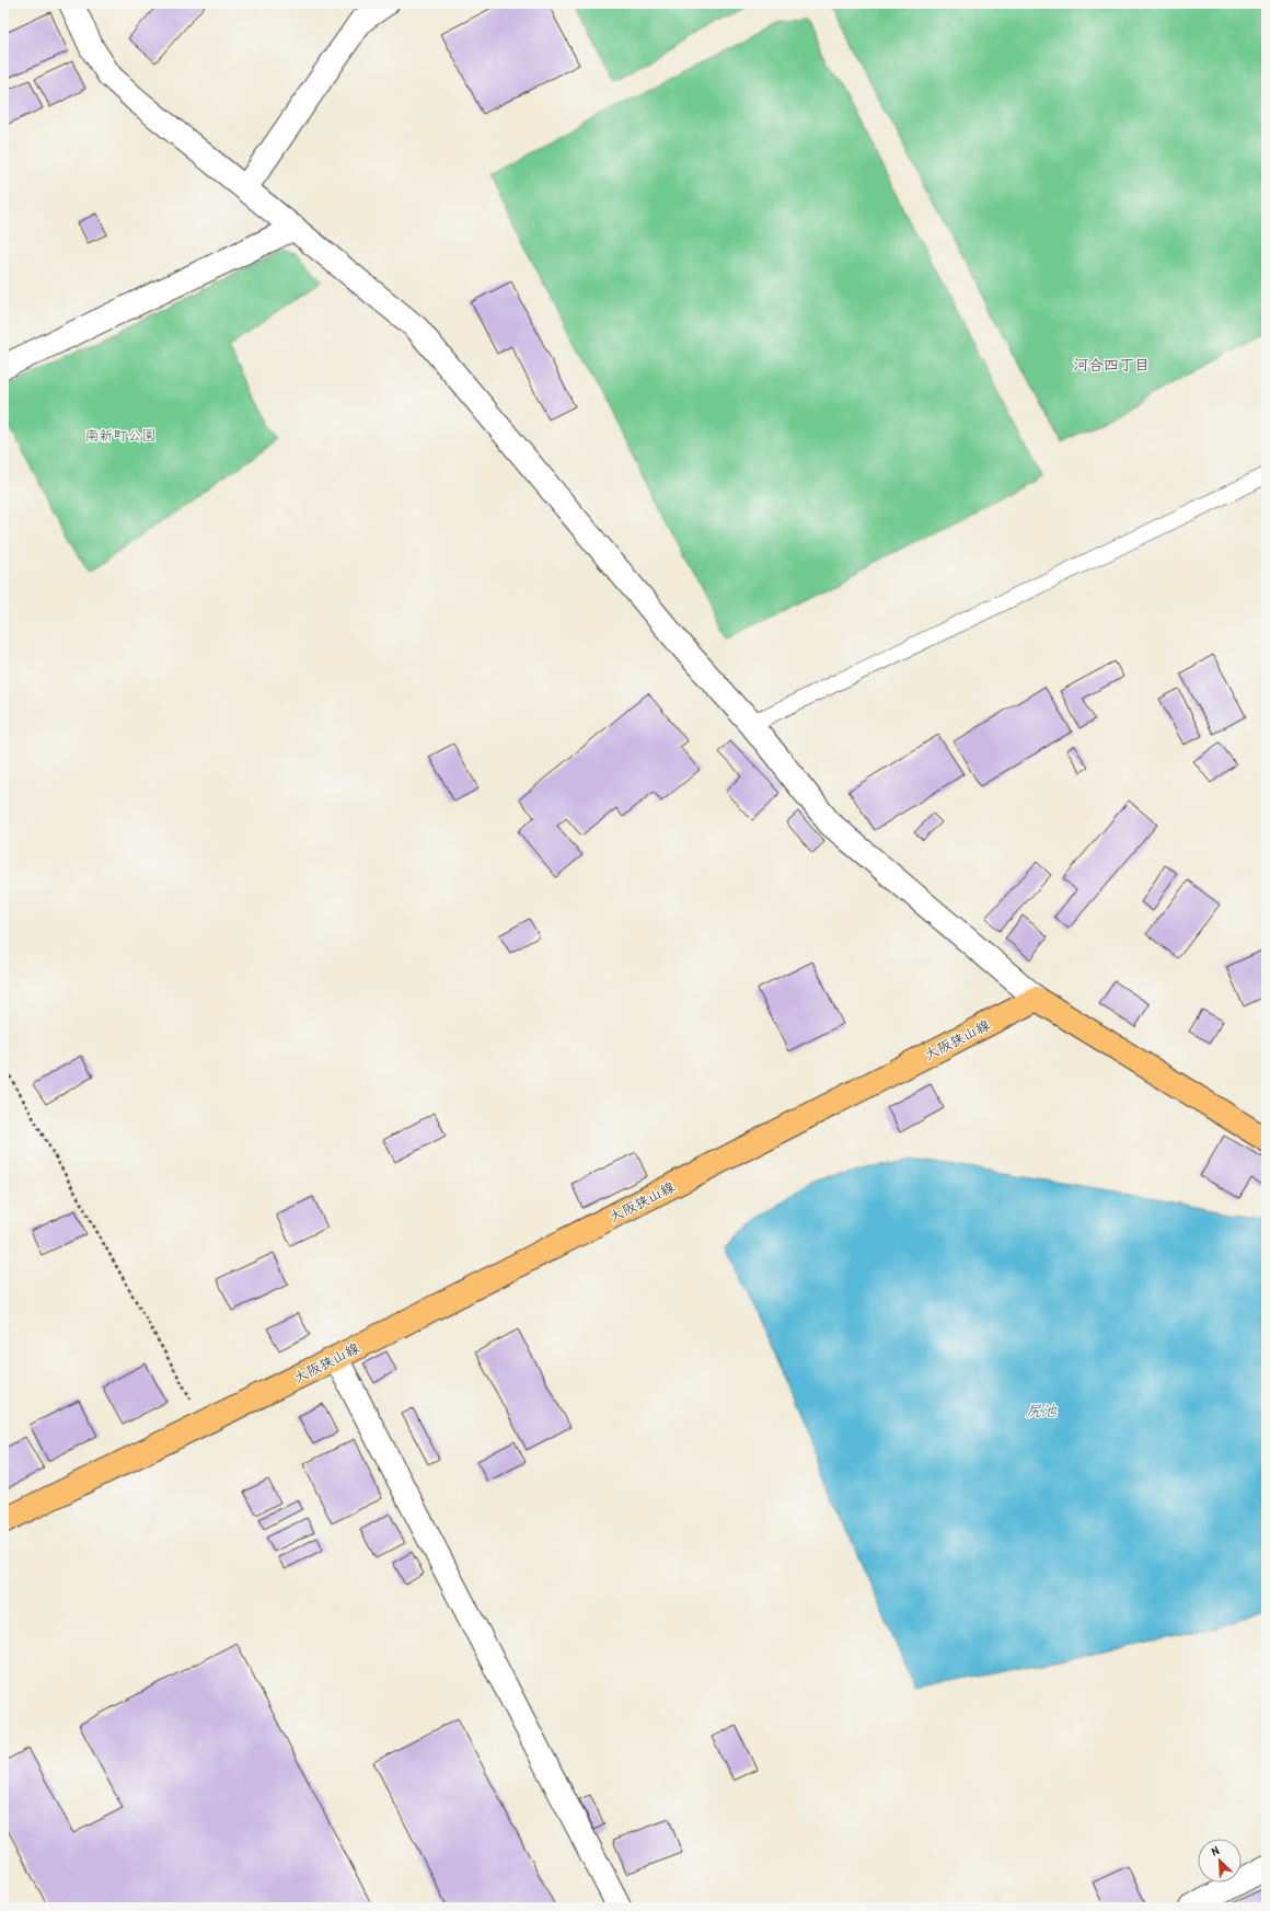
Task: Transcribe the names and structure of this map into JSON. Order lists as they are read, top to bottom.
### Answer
{
  "streets": {
    "main road": ["大阪狭山線"]
  },
  "districts": ["河合四丁目"],
  "water": ["尻池"],
  "parks": ["南新町公園"],
  "north": "top left"
}
